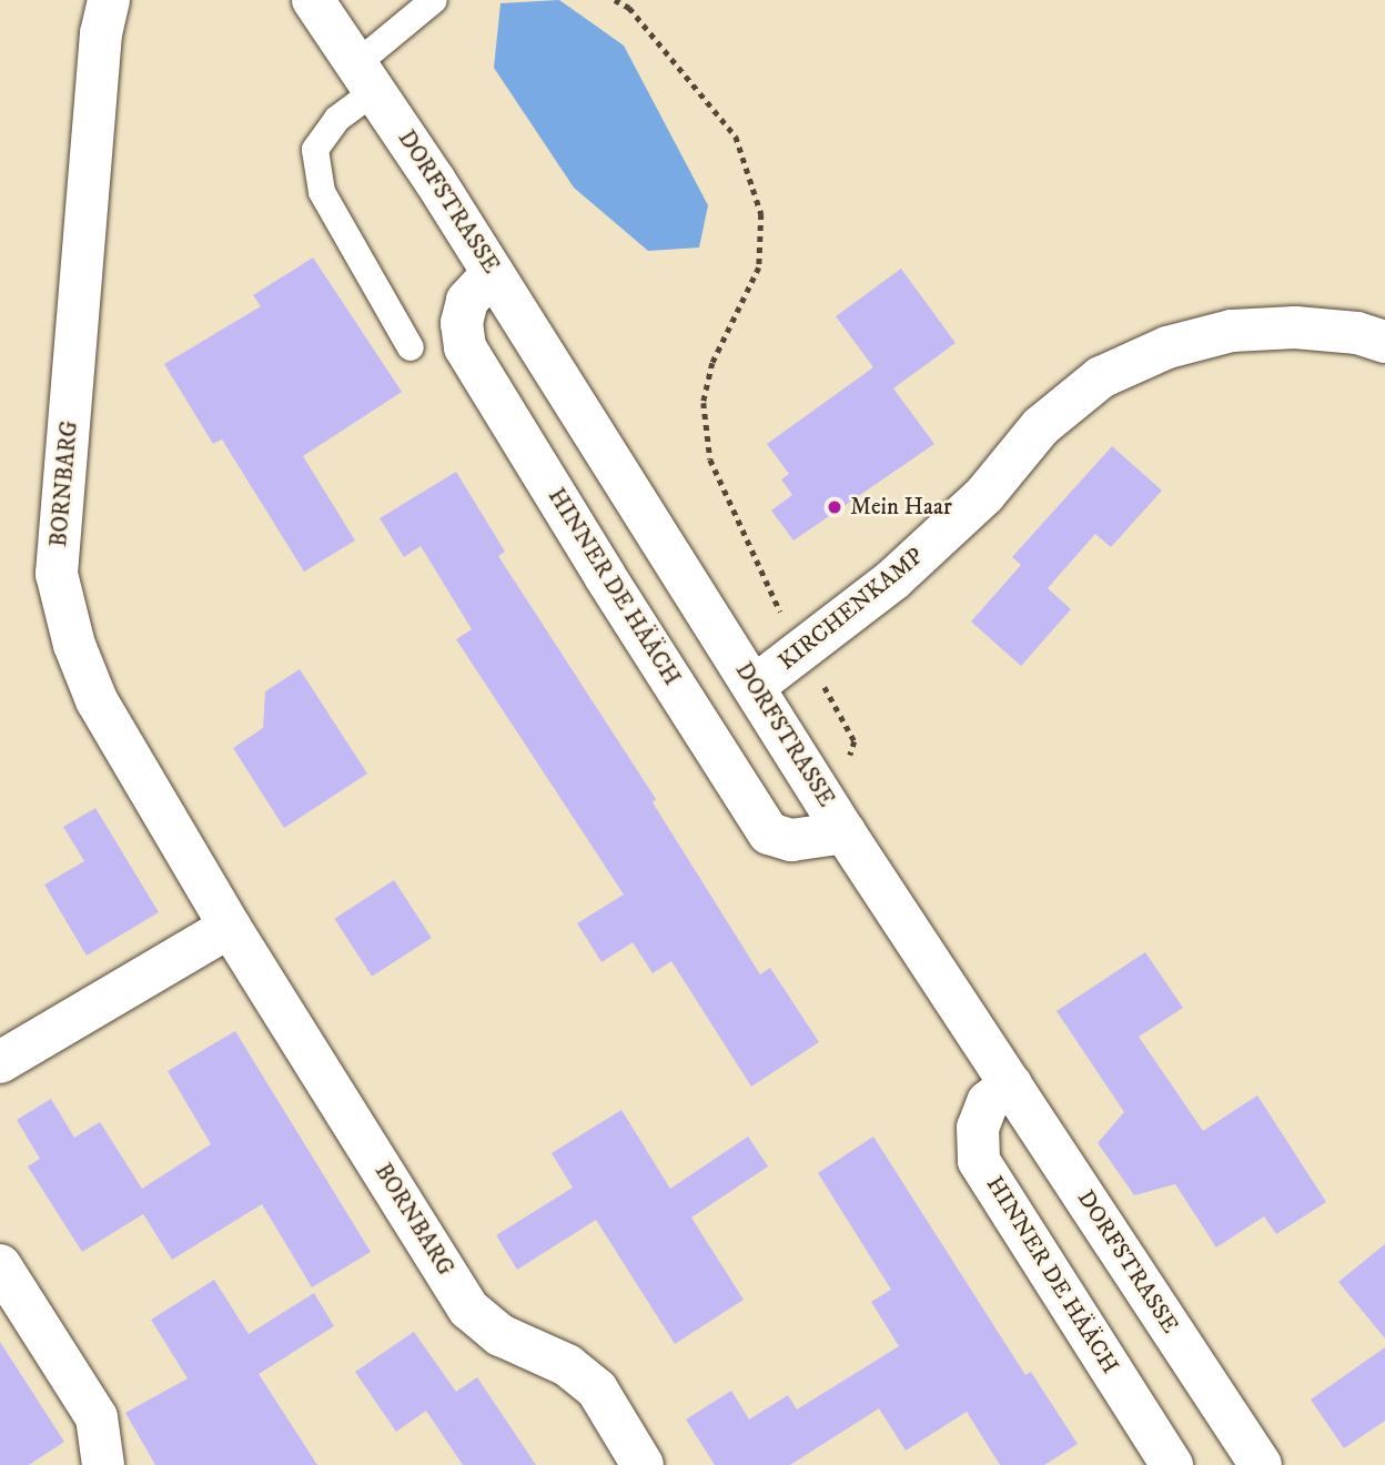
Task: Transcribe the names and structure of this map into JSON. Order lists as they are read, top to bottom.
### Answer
{
  "streets": {
    "street": [
      "DORFSTRASSE",
      "BORNBARG",
      "HINNER DE HÄÄCH",
      "KIRCHENKAMP"
    ]
  },
  "crossings": [
    ["DORFSTRASSE", "HINNER DE HÄÄCH"],
    ["DORFSTRASSE", "KIRCHENKAMP"]
  ],
  "places": ["Mein Haar"]
}
